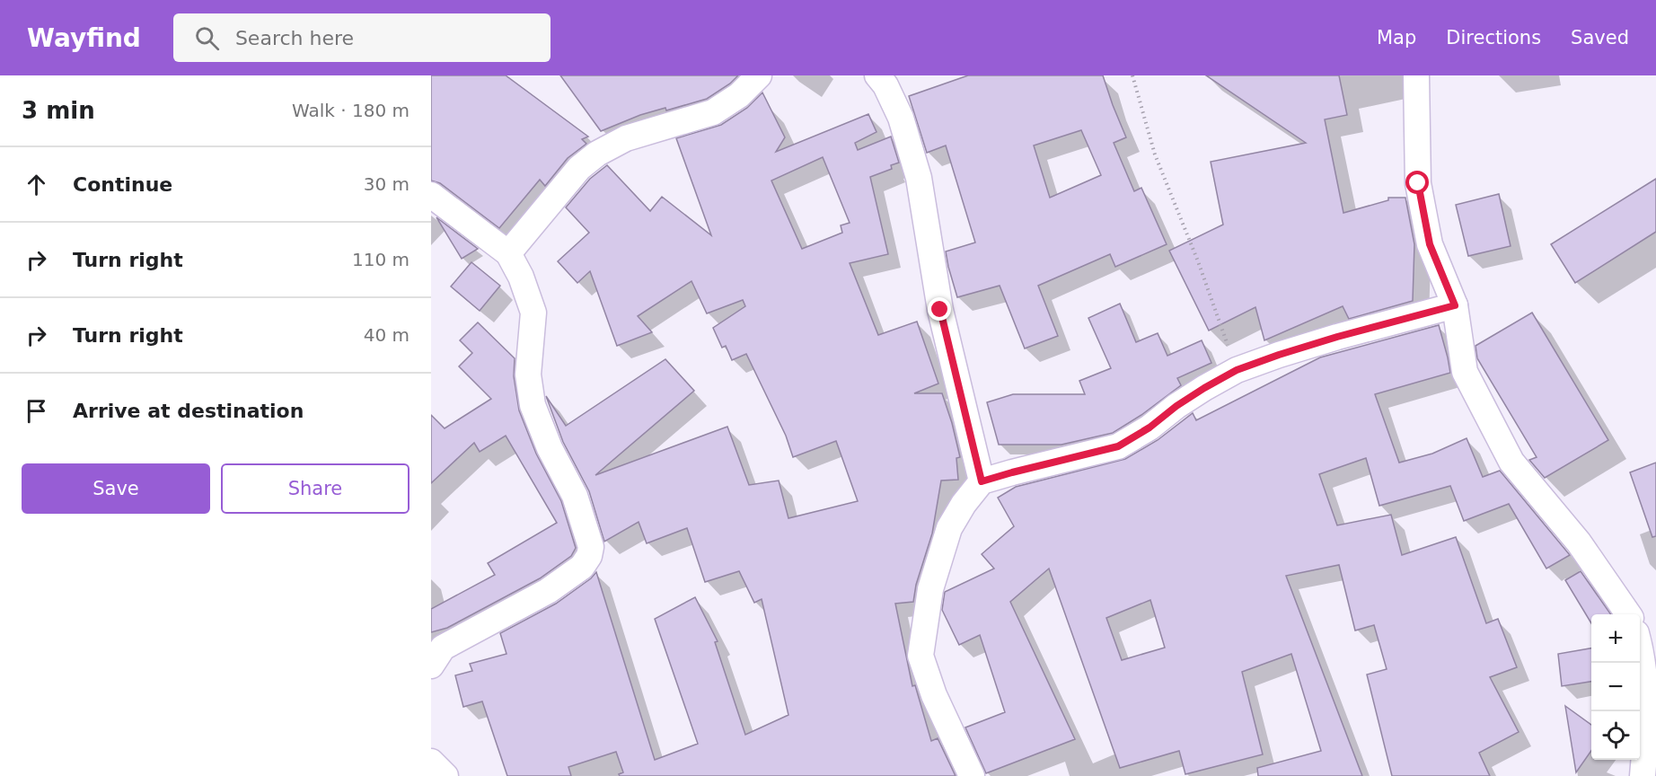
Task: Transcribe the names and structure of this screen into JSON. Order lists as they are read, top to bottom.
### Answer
{
  "page": {
    "header": "Wayfind",
    "search": "Search here",
    "nav": ["Map", "Directions", "Saved"],
    "heading": ["3 min", "Walk · 180 m"],
    "list": [
      ["Continue", "30 m"],
      ["Turn right", "110 m"],
      ["Turn right", "40 m"],
      "Arrive at destination"
    ],
    "buttons": ["Save", "Share"],
    "map_buttons": ["+", "−"]
  }
}
